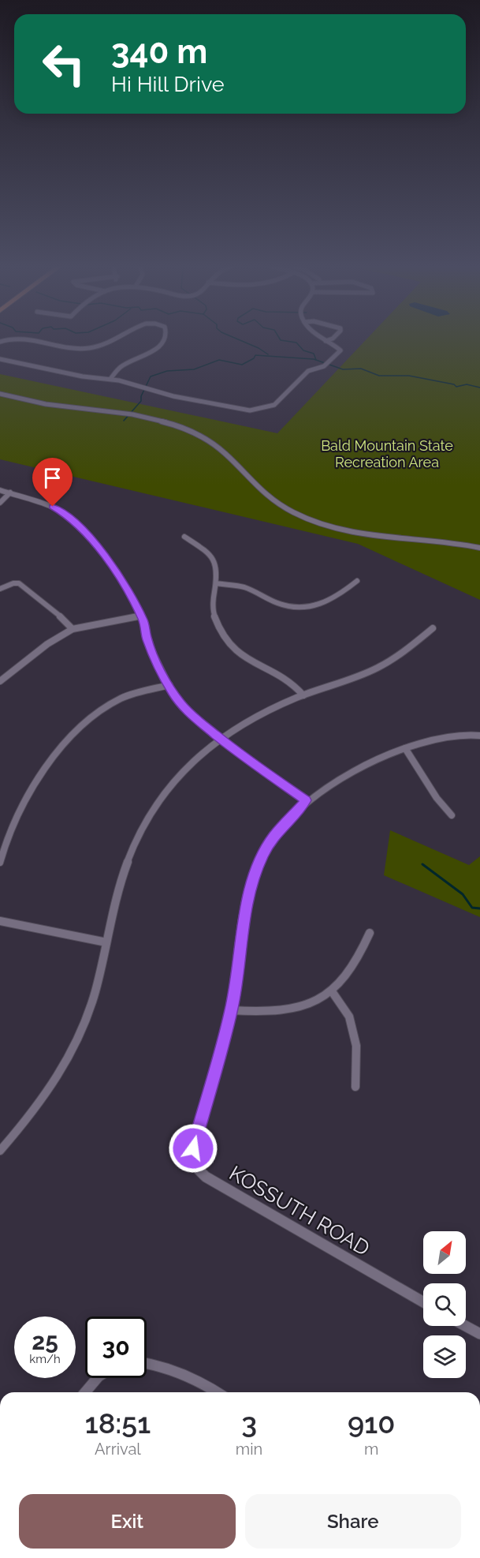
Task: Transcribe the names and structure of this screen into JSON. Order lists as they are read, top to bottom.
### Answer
{
  "streets": {
    "street": ["KOSSUTH ROAD"]
  },
  "parks": ["Bald Mountain State Recreation Area"],
  "north": "top right",
  "page": {
    "turn": ["340 m", "Hi Hill Drive"],
    "speed": "25 km/h",
    "limit": "30",
    "eta": [
      "18:51",
      "Arrival",
      "3",
      "min",
      "910",
      "m"
    ],
    "buttons": ["Exit", "Share"]
  }
}
